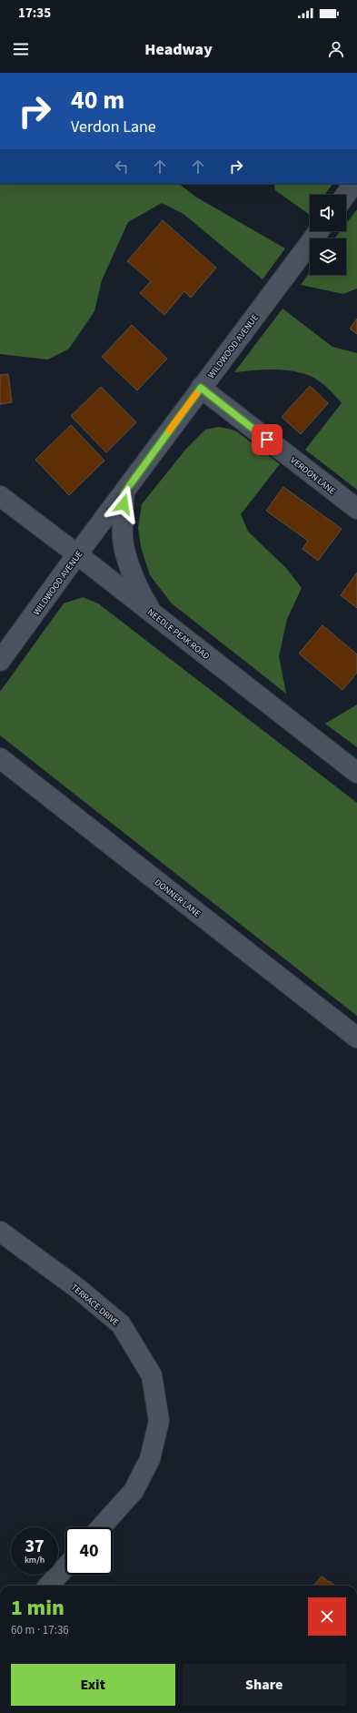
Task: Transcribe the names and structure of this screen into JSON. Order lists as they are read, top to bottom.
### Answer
{
  "streets": {
    "street": [
      "WILDWOOD AVENUE",
      "VERDON LANE",
      "NEEDLE PEAK ROAD",
      "DONNER LANE",
      "TERRACE DRIVE"
    ]
  },
  "crossings": [
    ["WILDWOOD AVENUE", "VERDON LANE"],
    ["WILDWOOD AVENUE", "NEEDLE PEAK ROAD"]
  ],
  "page": {
    "status": "17:35",
    "header": "Headway",
    "turn": ["40 m", "Verdon Lane"],
    "speed": "37 km/h",
    "limit": "40",
    "heading": ["1 min", "60 m · 17:36"],
    "buttons": ["Exit", "Share"]
  }
}
